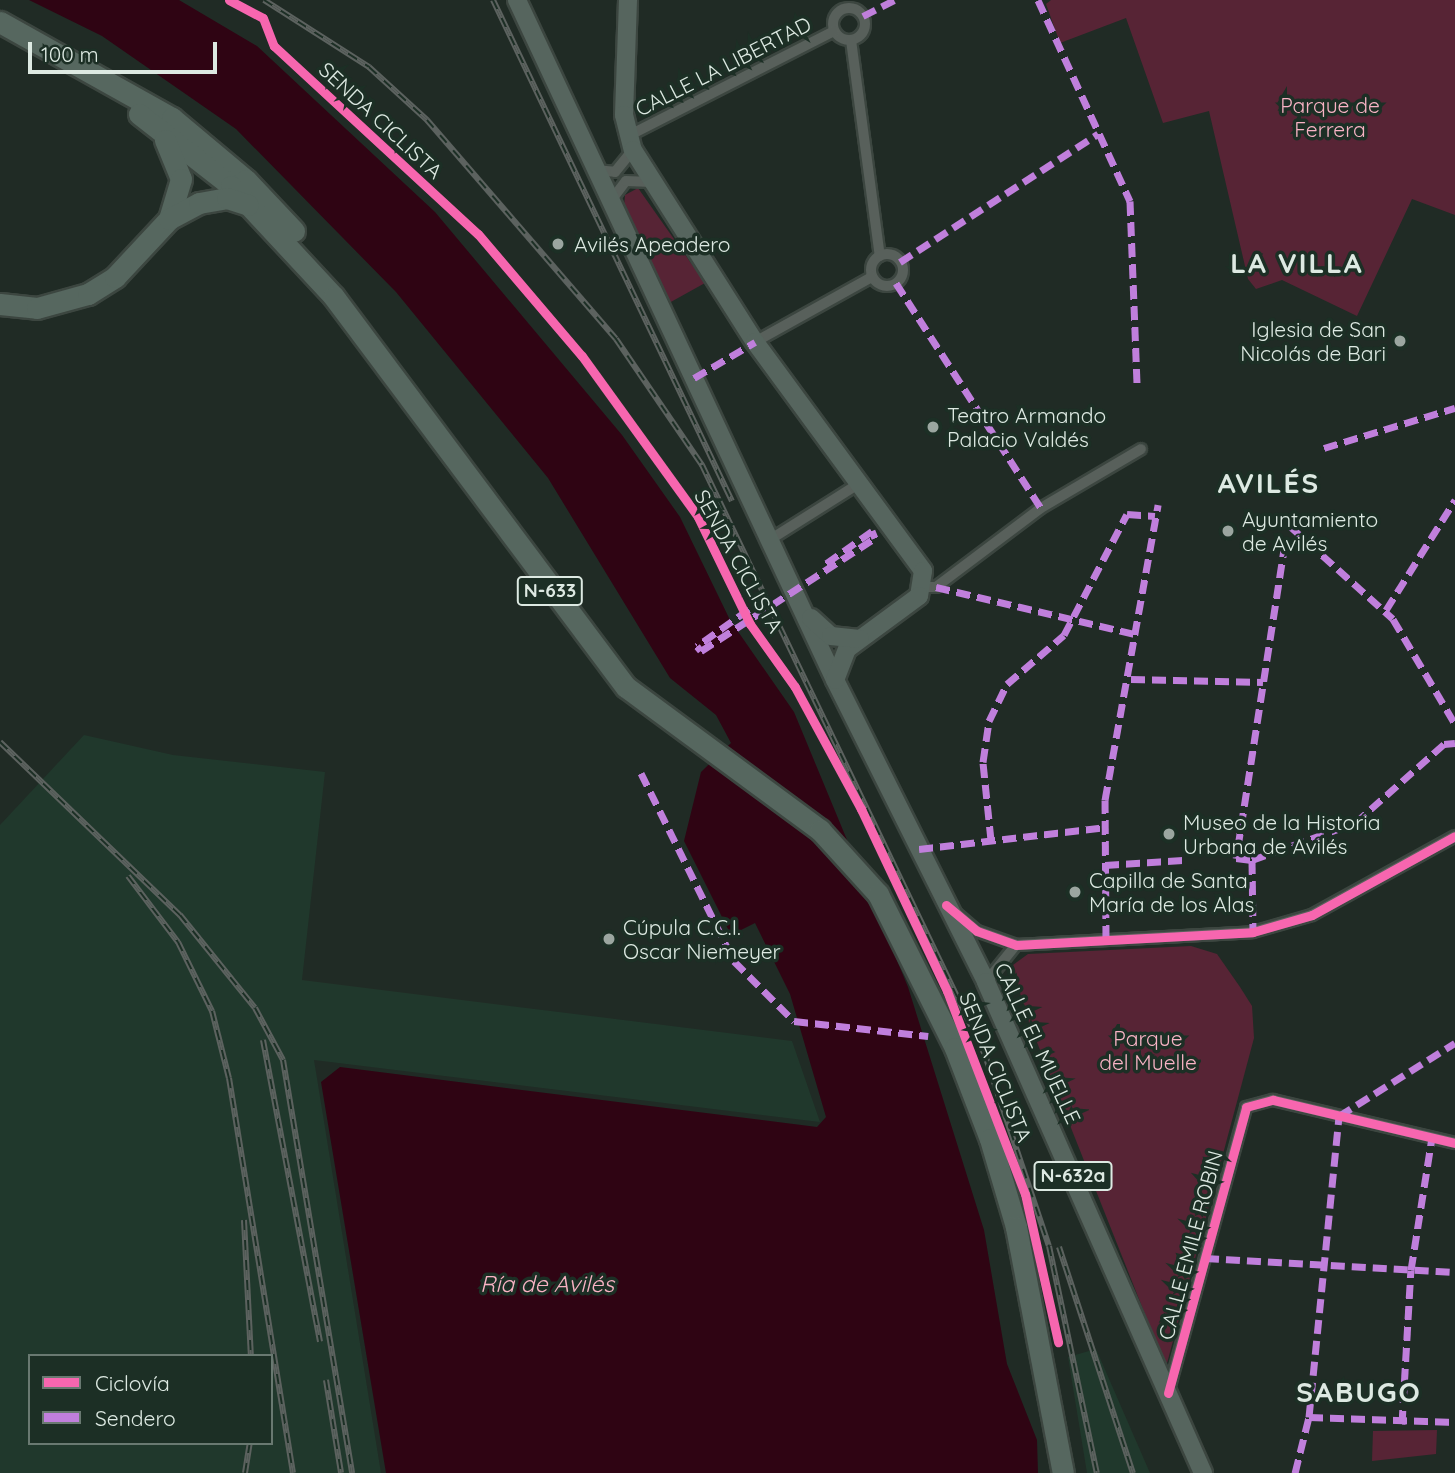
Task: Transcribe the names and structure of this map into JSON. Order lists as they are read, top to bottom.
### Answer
{
  "streets": {
    "highway": ["N-633"],
    "main road": ["CALLE EL MUELLE", "N-632a"],
    "street": ["CALLE LA LIBERTAD", "CALLE EMILE ROBIN"],
    "cycle path": ["SENDA CICLISTA"]
  },
  "crossings": [
    ["CALLE EL MUELLE", "N-632a"],
    ["CALLE EL MUELLE", "CALLE EMILE ROBIN"],
    ["N-632a", "CALLE EMILE ROBIN"]
  ],
  "districts": ["LA VILLA", "AVILÉS", "SABUGO"],
  "water": ["Ría de Avilés"],
  "parks": ["Parque de Ferrera", "Parque del Muelle"],
  "places": [
    "Avilés Apeadero",
    "Iglesia de San Nicolás de Bari",
    "Teatro Armando Palacio Valdés",
    "Ayuntamiento de Avilés",
    "Museo de la Historia Urbana de Avilés",
    "Capilla de Santa María de los Alas",
    "Cúpula C.C.I. Oscar Niemeyer"
  ],
  "legend": ["Ciclovía", "Sendero"],
  "scale_bar": "100 m"
}
